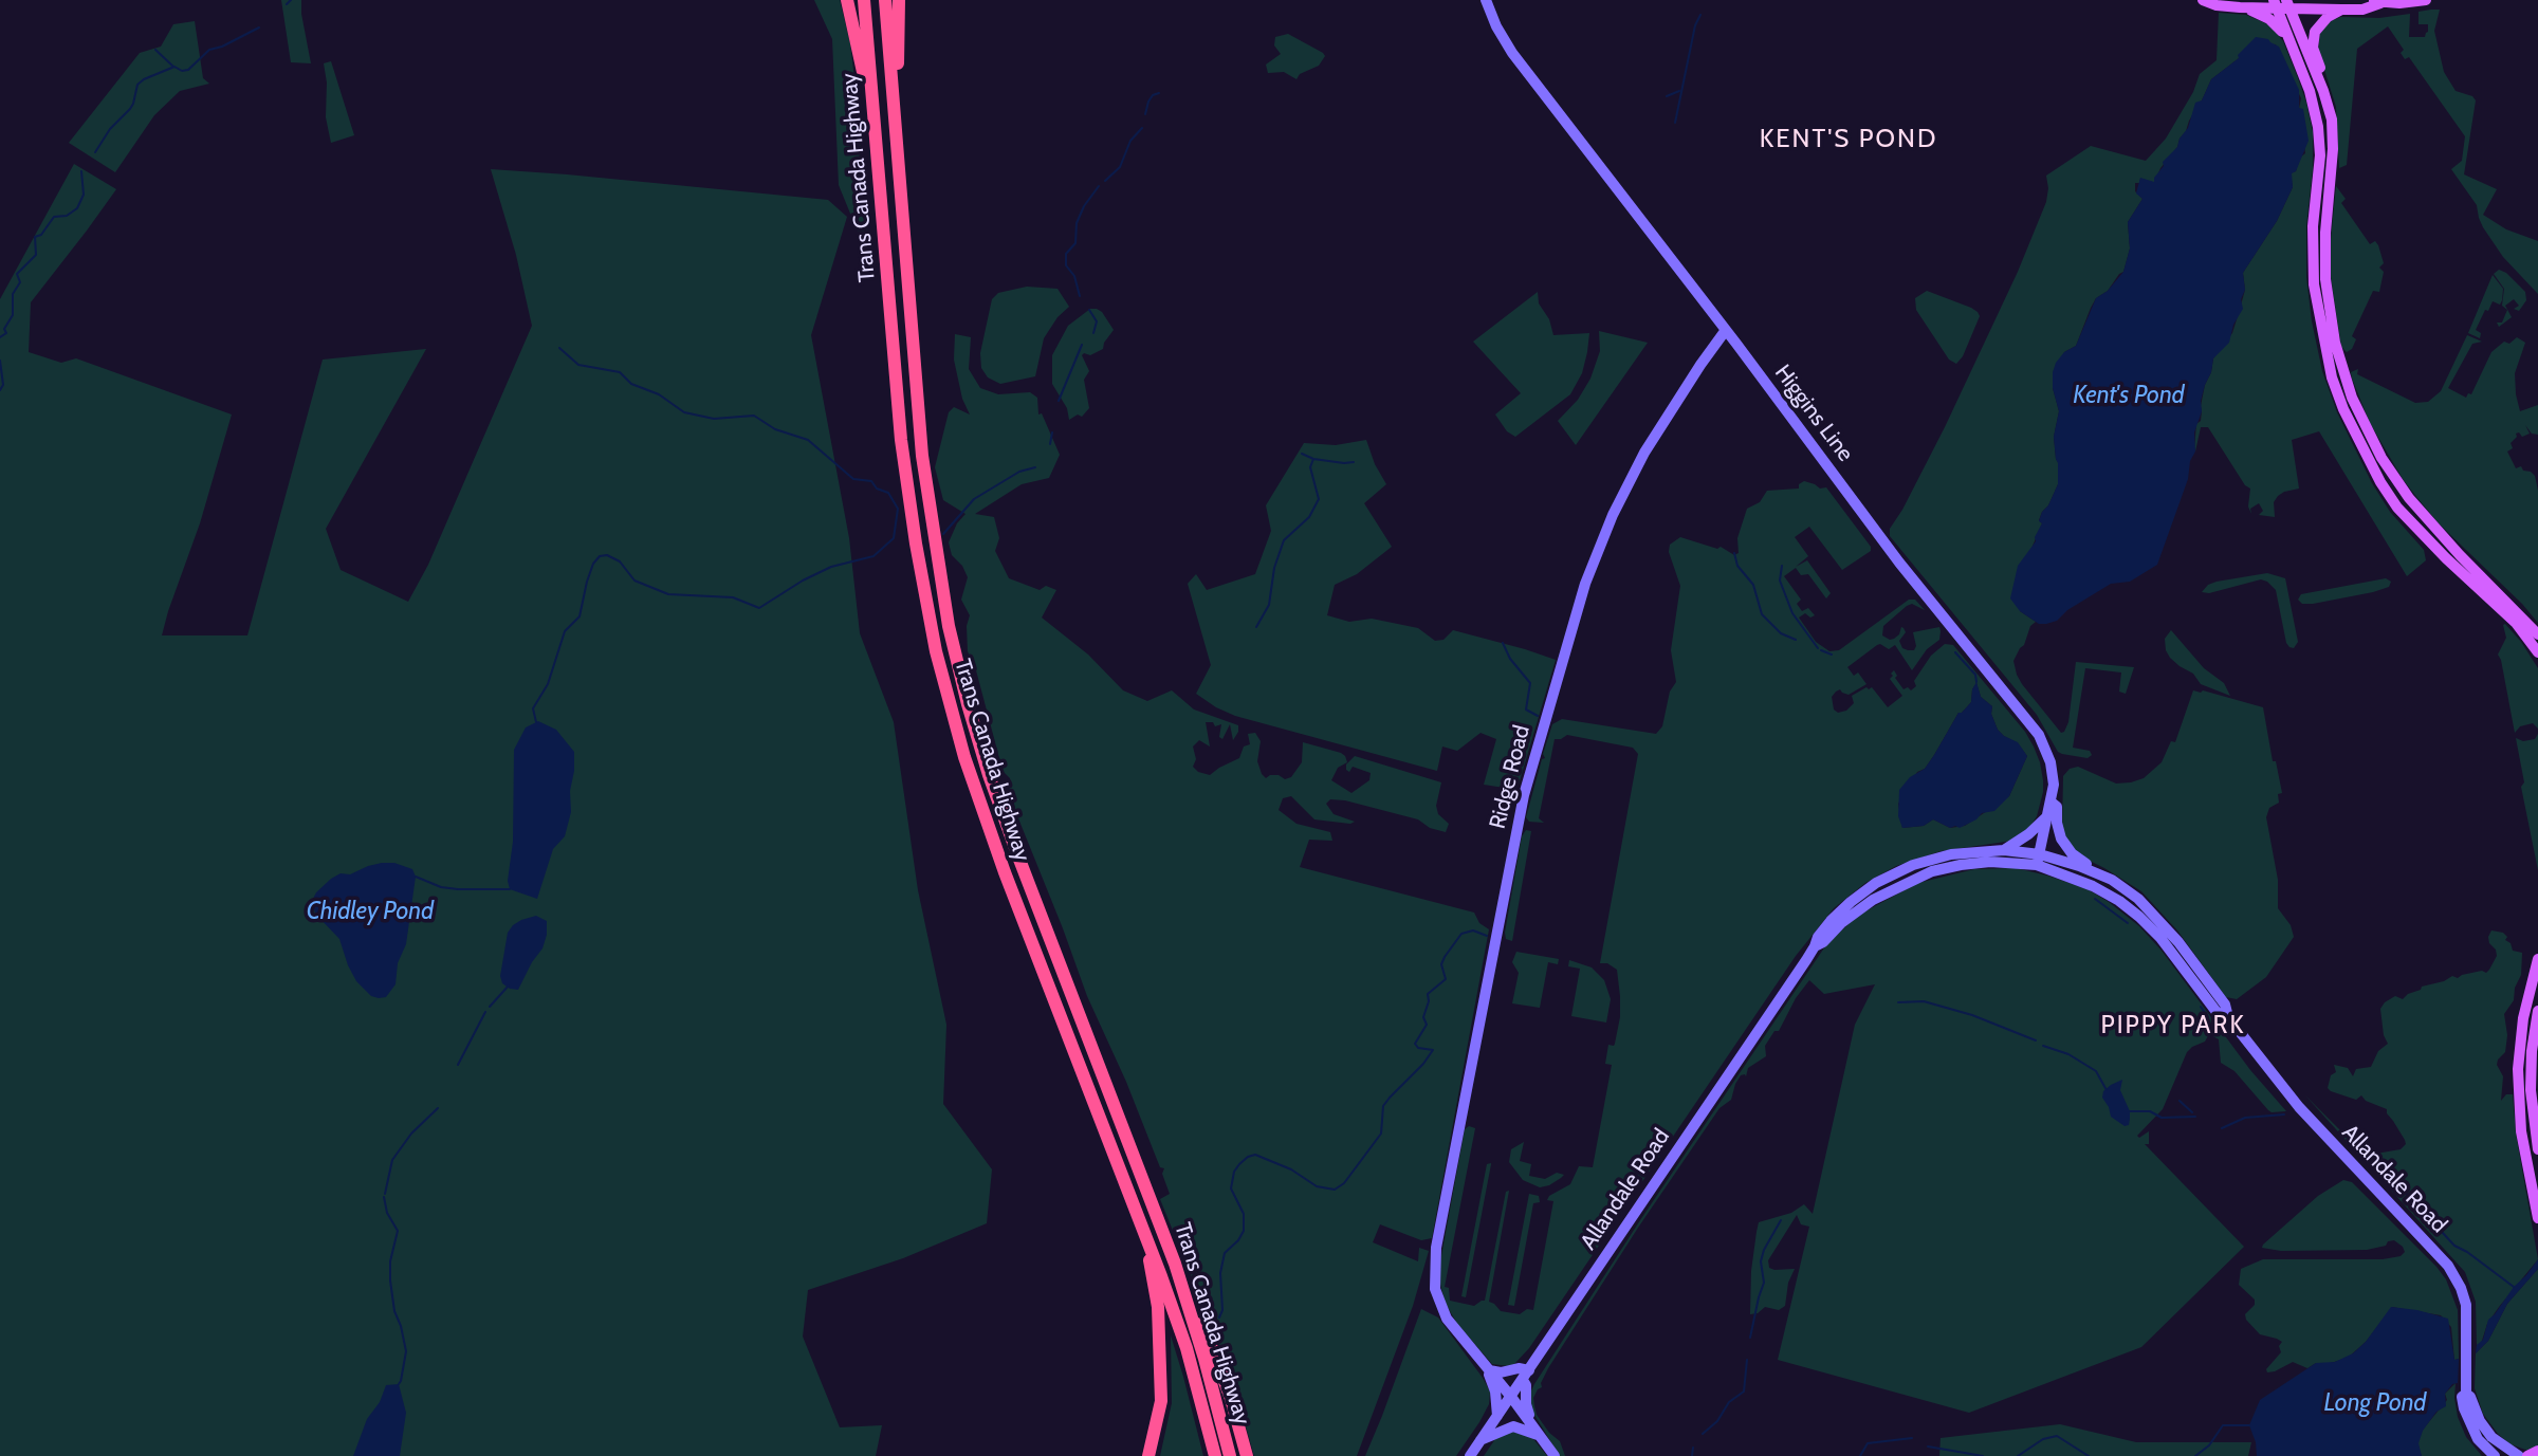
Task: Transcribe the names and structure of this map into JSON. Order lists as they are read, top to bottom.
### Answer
{
  "streets": {
    "highway": ["Trans Canada Highway"],
    "main road": ["Higgins Line", "Ridge Road", "Allandale Road"]
  },
  "crossings": [
    ["Higgins Line", "Ridge Road"],
    ["Higgins Line", "Allandale Road"],
    ["Ridge Road", "Allandale Road"]
  ],
  "districts": ["KENT'S POND", "PIPPY PARK"],
  "water": ["Kent's Pond", "Chidley Pond", "Long Pond"]
}
